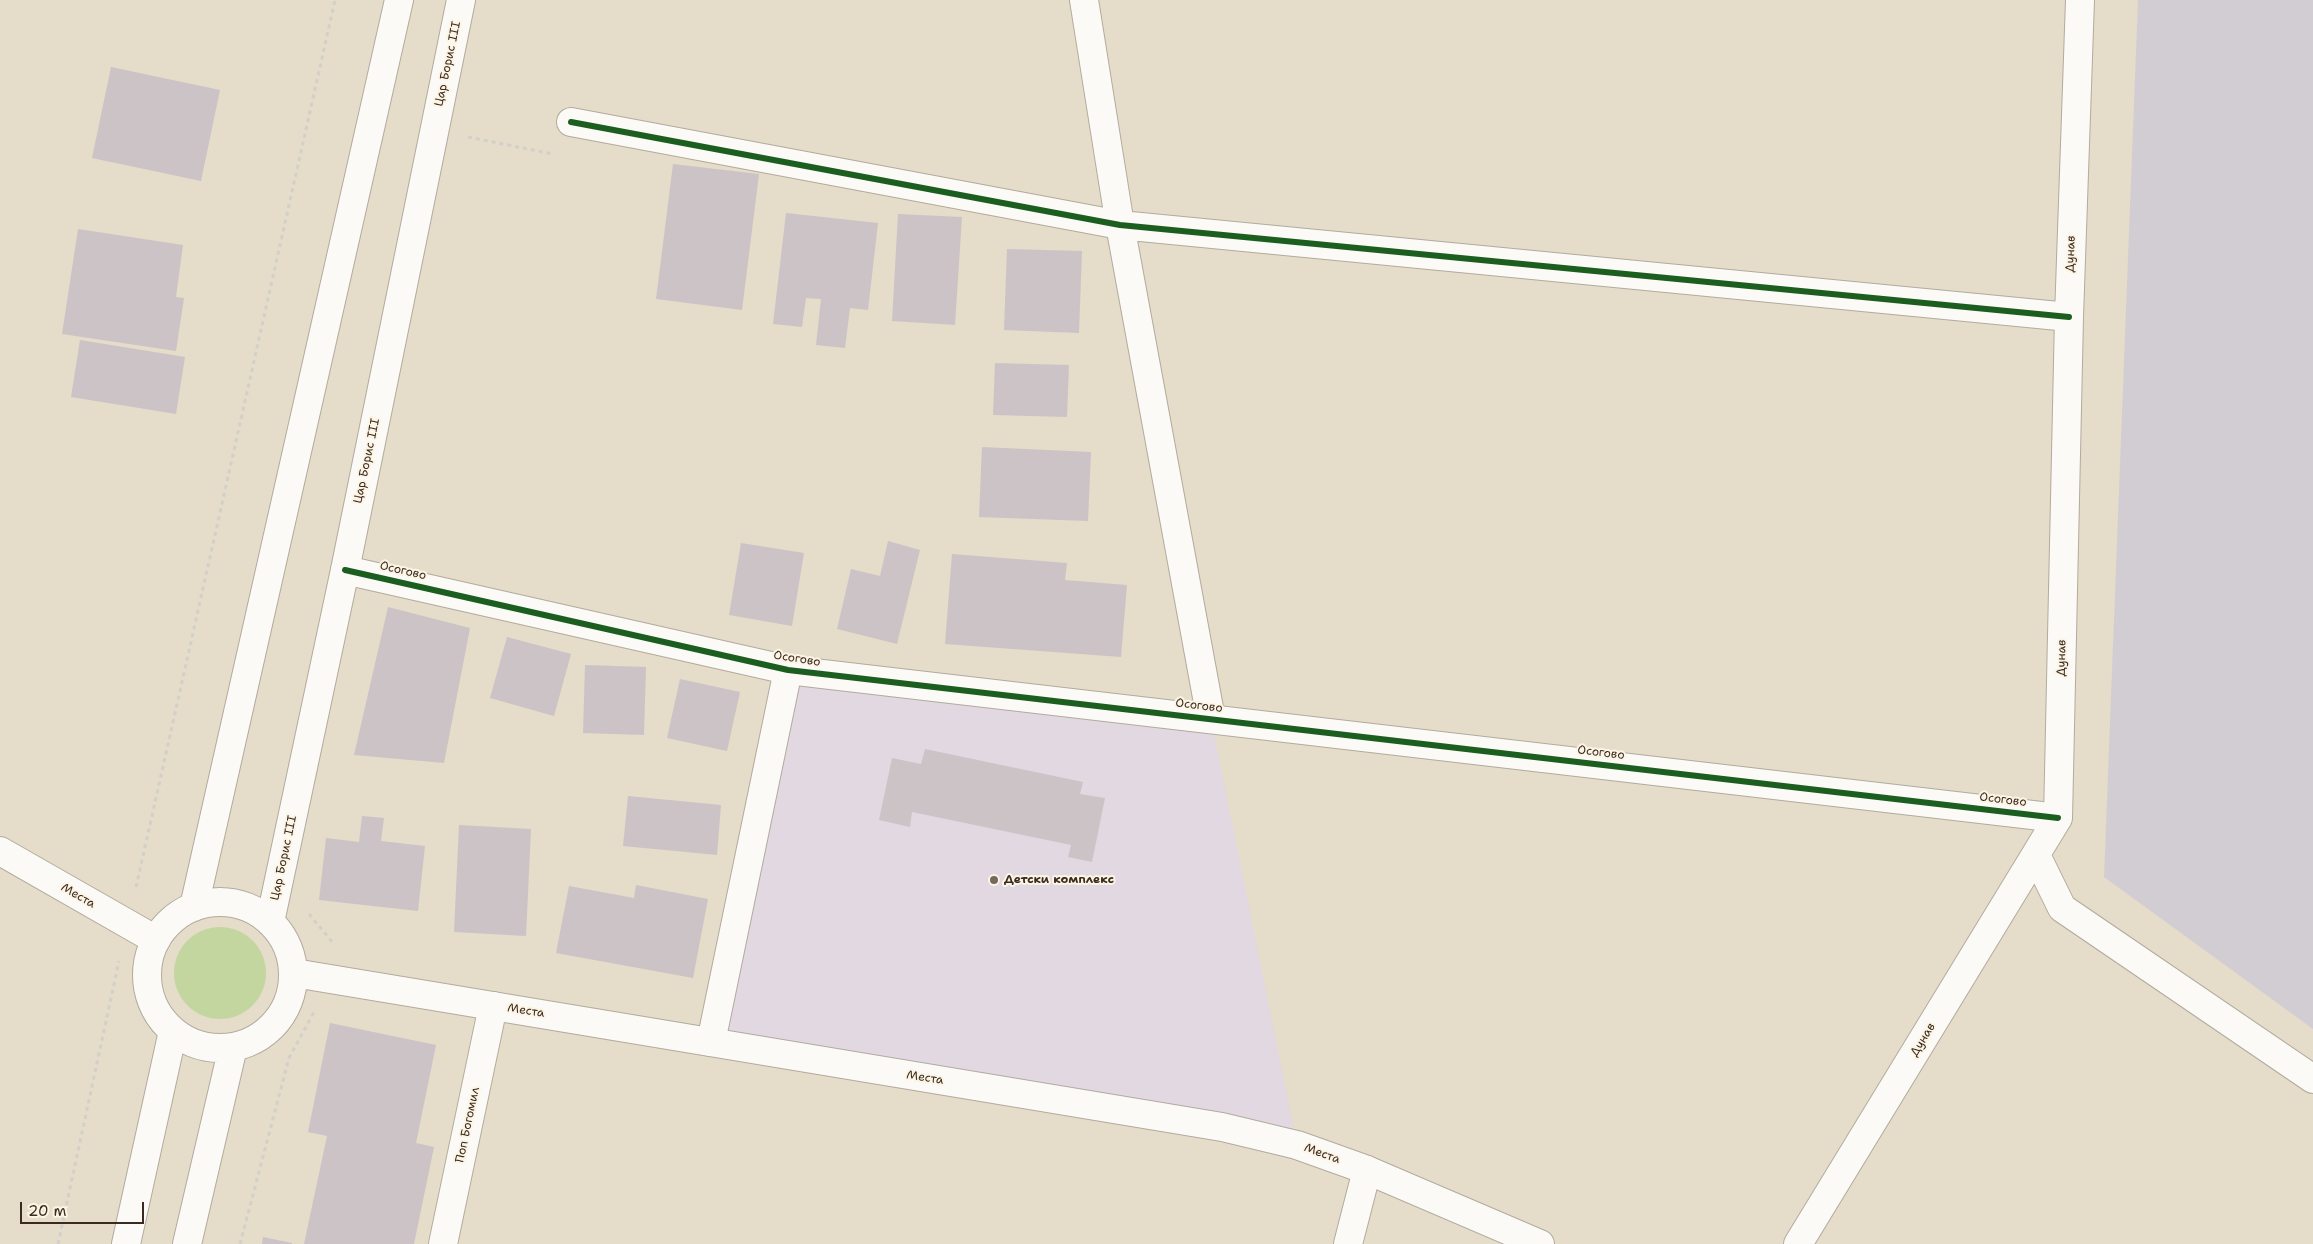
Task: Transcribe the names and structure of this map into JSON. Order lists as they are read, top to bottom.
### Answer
{
  "streets": {
    "street": [
      "Цар Борис III",
      "Дунав",
      "Осогово",
      "Места",
      "Поп Богомил"
    ]
  },
  "crossings": [
    ["Цар Борис III", "Осогово"],
    ["Цар Борис III", "Места"],
    ["Дунав", "Осогово"],
    ["Места", "Поп Богомил"]
  ],
  "places": ["Детски комплекс"],
  "scale_bar": "20 m"
}
